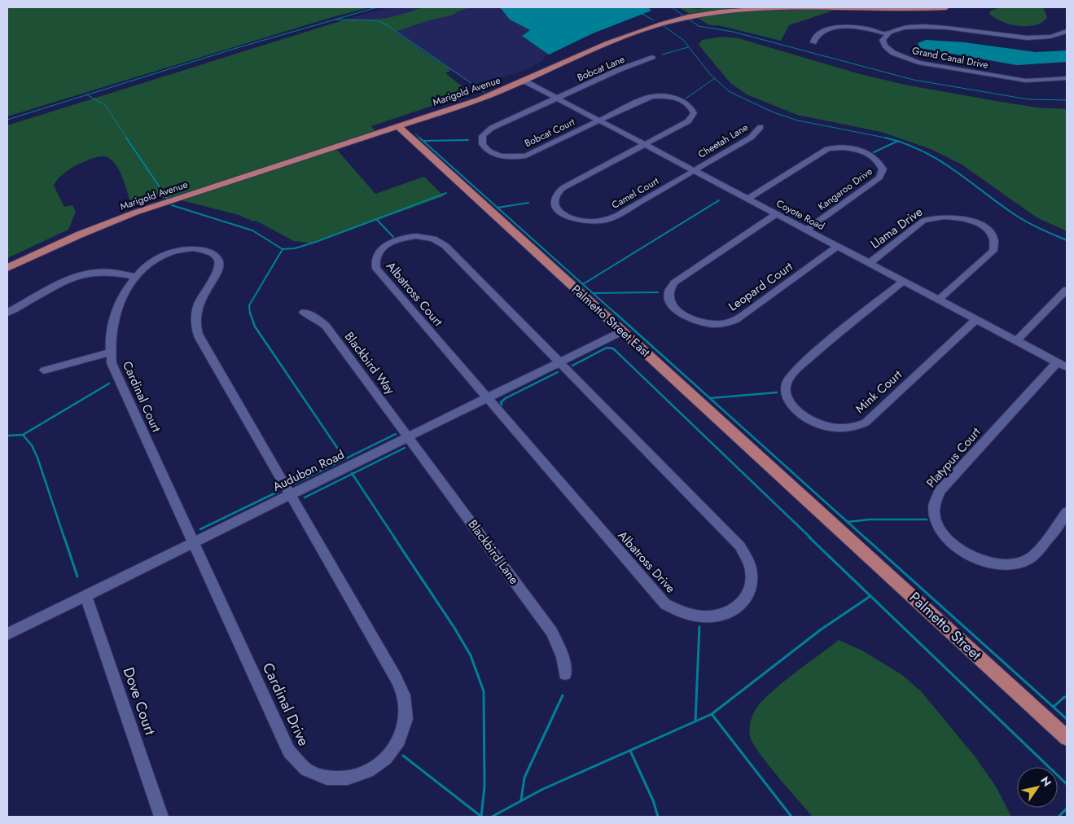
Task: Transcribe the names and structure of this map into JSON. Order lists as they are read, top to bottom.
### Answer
{
  "streets": {
    "main road": ["Marigold Avenue", "Palmetto Street East", "Palmetto Street"],
    "street": [
      "Grand Canal Drive",
      "Bobcat Lane",
      "Bobcat Court",
      "Cheetah Lane",
      "Kangaroo Drive",
      "Camel Court",
      "Coyote Road",
      "Llama Drive",
      "Leopard Court",
      "Albatross Court",
      "Blackbird Way",
      "Mink Court",
      "Cardinal Court",
      "Platypus Court",
      "Audubon Road",
      "Blackbird Lane",
      "Albatross Drive",
      "Dove Court",
      "Cardinal Drive"
    ]
  },
  "crossings": [
    ["Bobcat Lane", "Bobcat Court"],
    ["Bobcat Lane", "Coyote Road"],
    ["Marigold Avenue", "Coyote Road"],
    ["Marigold Avenue", "Palmetto Street East"],
    ["Bobcat Court", "Camel Court"],
    ["Bobcat Court", "Coyote Road"],
    ["Cheetah Lane", "Camel Court"],
    ["Cheetah Lane", "Coyote Road"],
    ["Kangaroo Drive", "Coyote Road"],
    ["Camel Court", "Coyote Road"],
    ["Coyote Road", "Llama Drive"],
    ["Coyote Road", "Leopard Court"],
    ["Coyote Road", "Mink Court"],
    ["Coyote Road", "Platypus Court"],
    ["Albatross Court", "Audubon Road"],
    ["Albatross Court", "Albatross Drive"],
    ["Palmetto Street East", "Audubon Road"],
    ["Palmetto Street East", "Palmetto Street"],
    ["Blackbird Way", "Audubon Road"],
    ["Blackbird Way", "Blackbird Lane"],
    ["Cardinal Court", "Audubon Road"],
    ["Cardinal Court", "Cardinal Drive"],
    ["Audubon Road", "Blackbird Lane"],
    ["Audubon Road", "Albatross Drive"],
    ["Audubon Road", "Dove Court"],
    ["Audubon Road", "Cardinal Drive"]
  ],
  "north": "top right"
}
